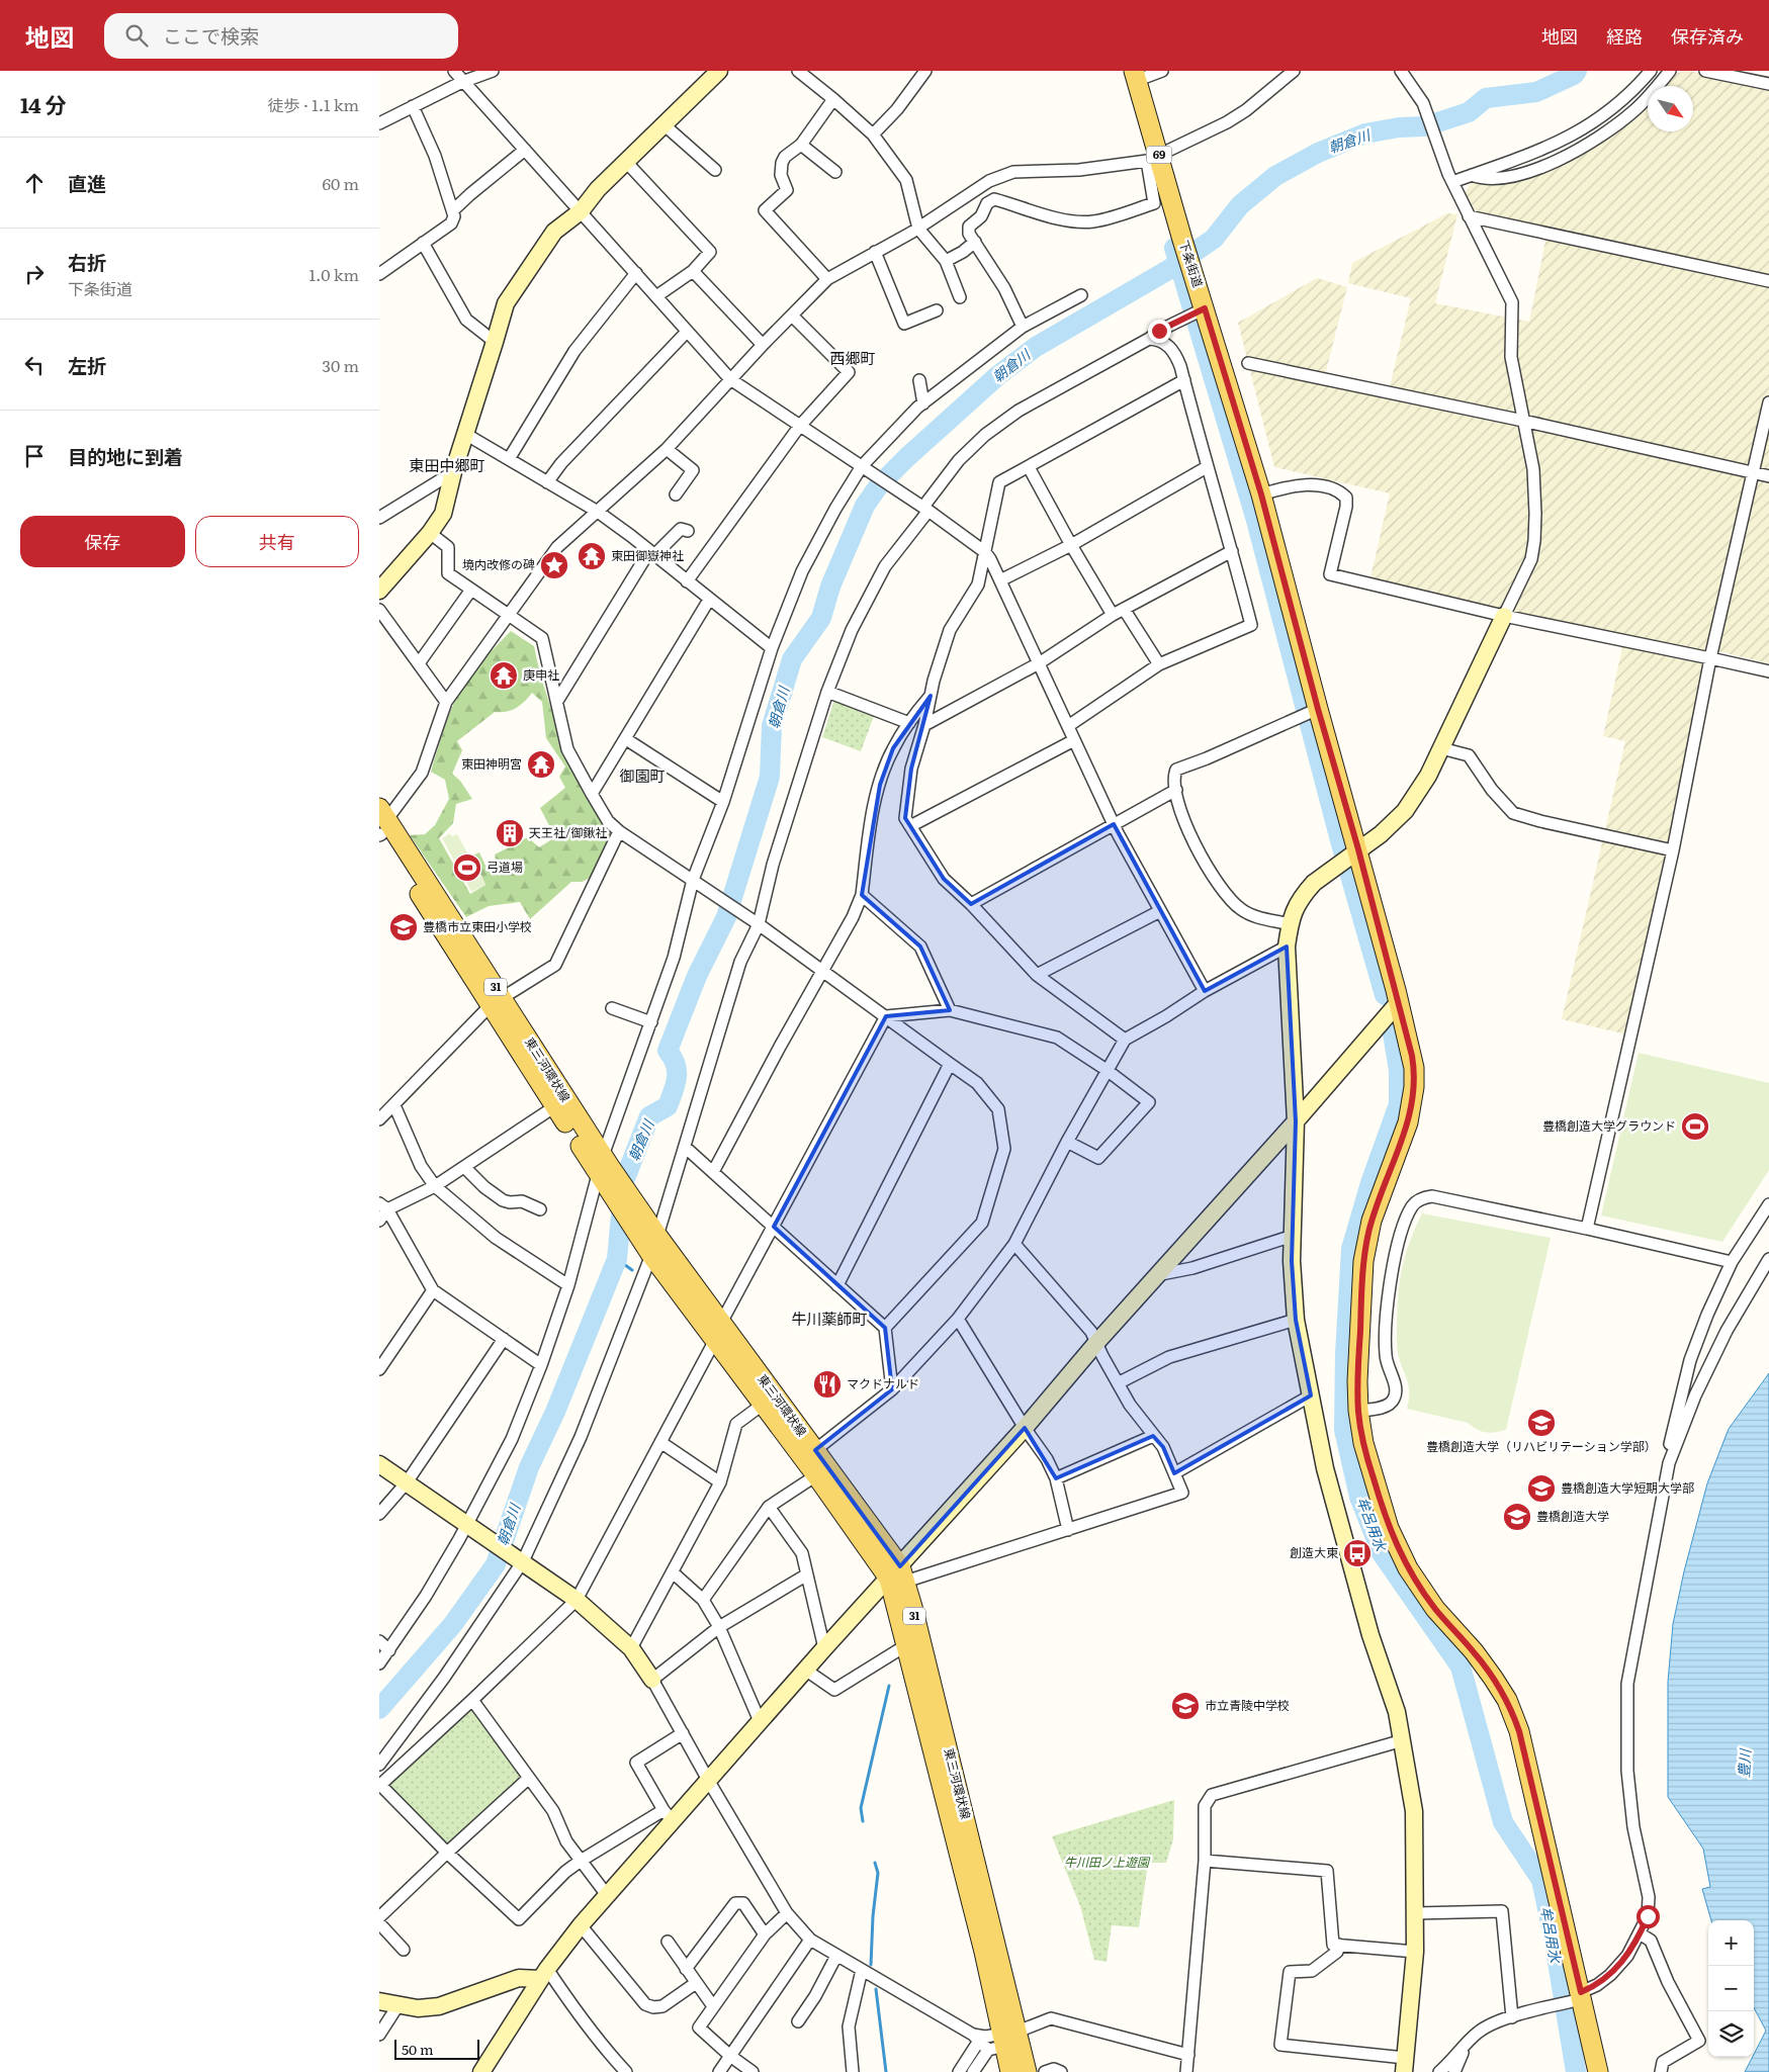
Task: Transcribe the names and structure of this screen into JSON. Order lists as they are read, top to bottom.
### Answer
{
  "streets": {
    "main road": [
      "69",
      "下条街道",
      "31",
      "東三河環状線"
    ]
  },
  "districts": [
    "西郷町",
    "東田中郷町",
    "御園町",
    "牛川薬師町"
  ],
  "water": ["朝倉川", "牟呂用水", "豊川"],
  "parks": ["牛川田ノ上遊園"],
  "places": {
    "temple": ["東田御嶽神社", "庚申社", "東田神明宮"],
    "place": ["境内改修の碑"],
    "building": ["天王社/御鍬社"],
    "sports": ["弓道場", "豊橋創造大学グラウンド"],
    "school or university": [
      "豊橋市立東田小学校",
      "豊橋創造大学（リハビリテーション学部）",
      "豊橋創造大学短期大学部",
      "豊橋創造大学",
      "市立青陵中学校"
    ],
    "restaurant": ["マクドナルド"],
    "bus stop": ["創造大東"]
  },
  "scale_bar": "50 m",
  "north": "bottom right",
  "page": {
    "header": "地図",
    "search": "ここで検索",
    "nav": ["地図", "経路", "保存済み"],
    "heading": ["14 分", "徒歩 · 1.1 km"],
    "list": [
      ["直進", "60 m"],
      ["右折", "下条街道", "1.0 km"],
      ["左折", "30 m"],
      "目的地に到着"
    ],
    "buttons": ["保存", "共有"],
    "map_buttons": ["+", "−"],
    "scale": "50 m"
  }
}
